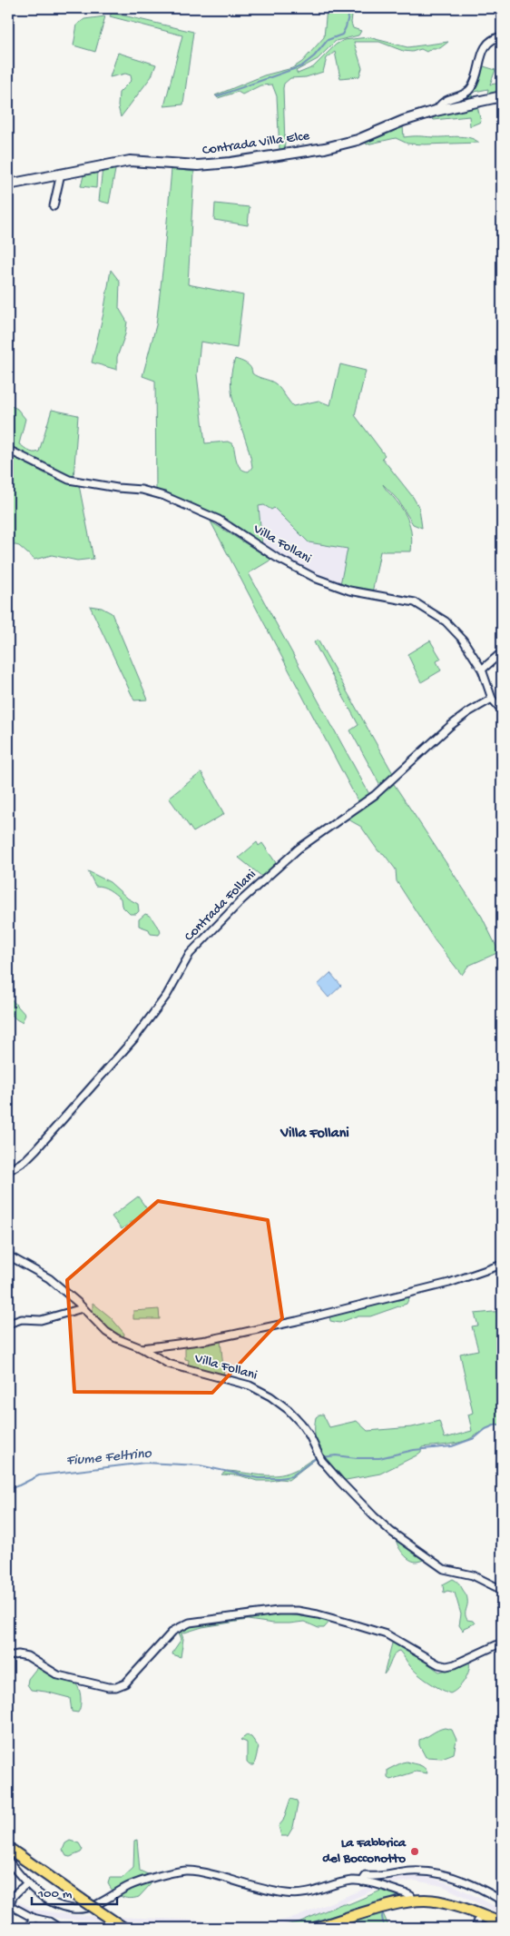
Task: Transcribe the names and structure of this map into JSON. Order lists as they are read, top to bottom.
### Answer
{
  "streets": {
    "main road": ["Contrada Villa Elce"],
    "street": ["Villa Follani", "Contrada Follani"]
  },
  "crossings": [
    ["Villa Follani", "Contrada Follani"]
  ],
  "districts": ["Villa Follani"],
  "water": ["Fiume Feltrino"],
  "places": ["La Fabbrica del Bocconotto"],
  "scale_bar": "100 m"
}
